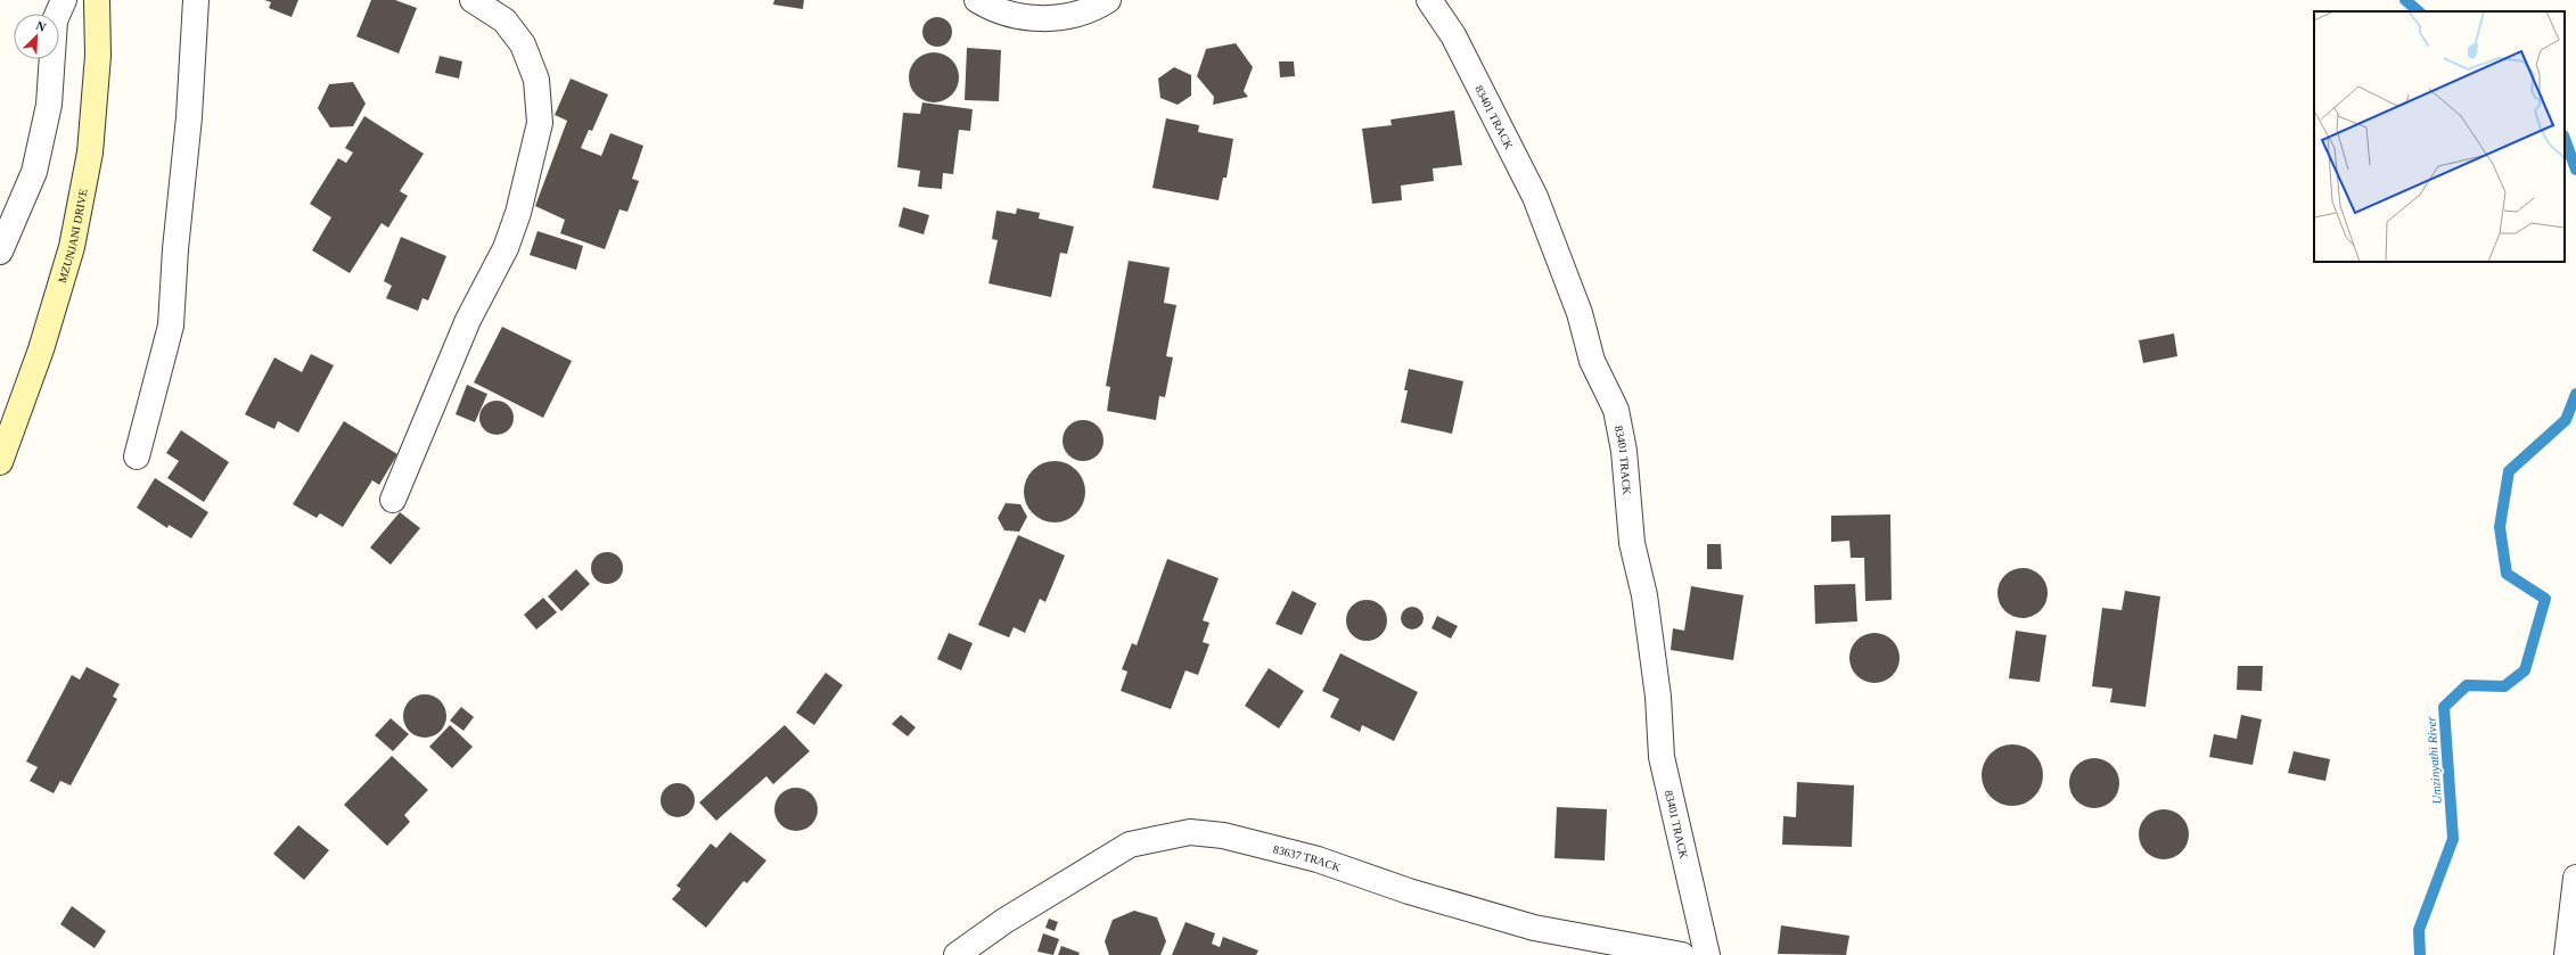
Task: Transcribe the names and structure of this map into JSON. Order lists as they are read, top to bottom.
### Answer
{
  "streets": {
    "main road": ["MZUNJANI DRIVE"],
    "street": ["83401 TRACK", "83637 TRACK"]
  },
  "water": ["Umzinyathi River"],
  "north": "top right"
}
